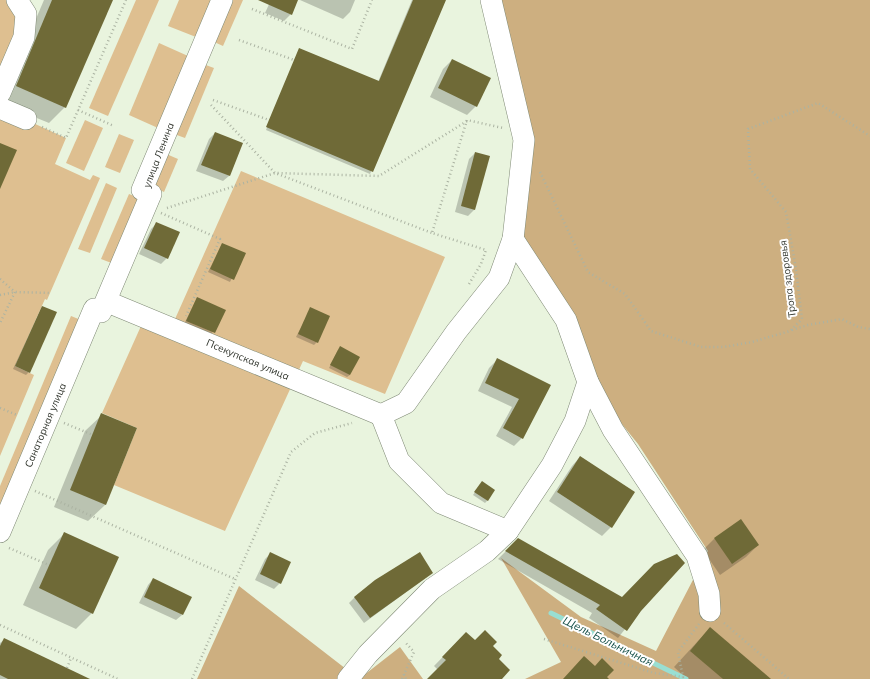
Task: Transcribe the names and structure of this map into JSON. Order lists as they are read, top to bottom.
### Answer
{
  "streets": {
    "street": ["улица Ленина", "Псекупская улица", "Санаторная улица"],
    "path": ["Тропа здоровья"]
  },
  "crossings": [
    ["улица Ленина", "Санаторная улица"]
  ],
  "water": ["Щель Больничная"]
}
